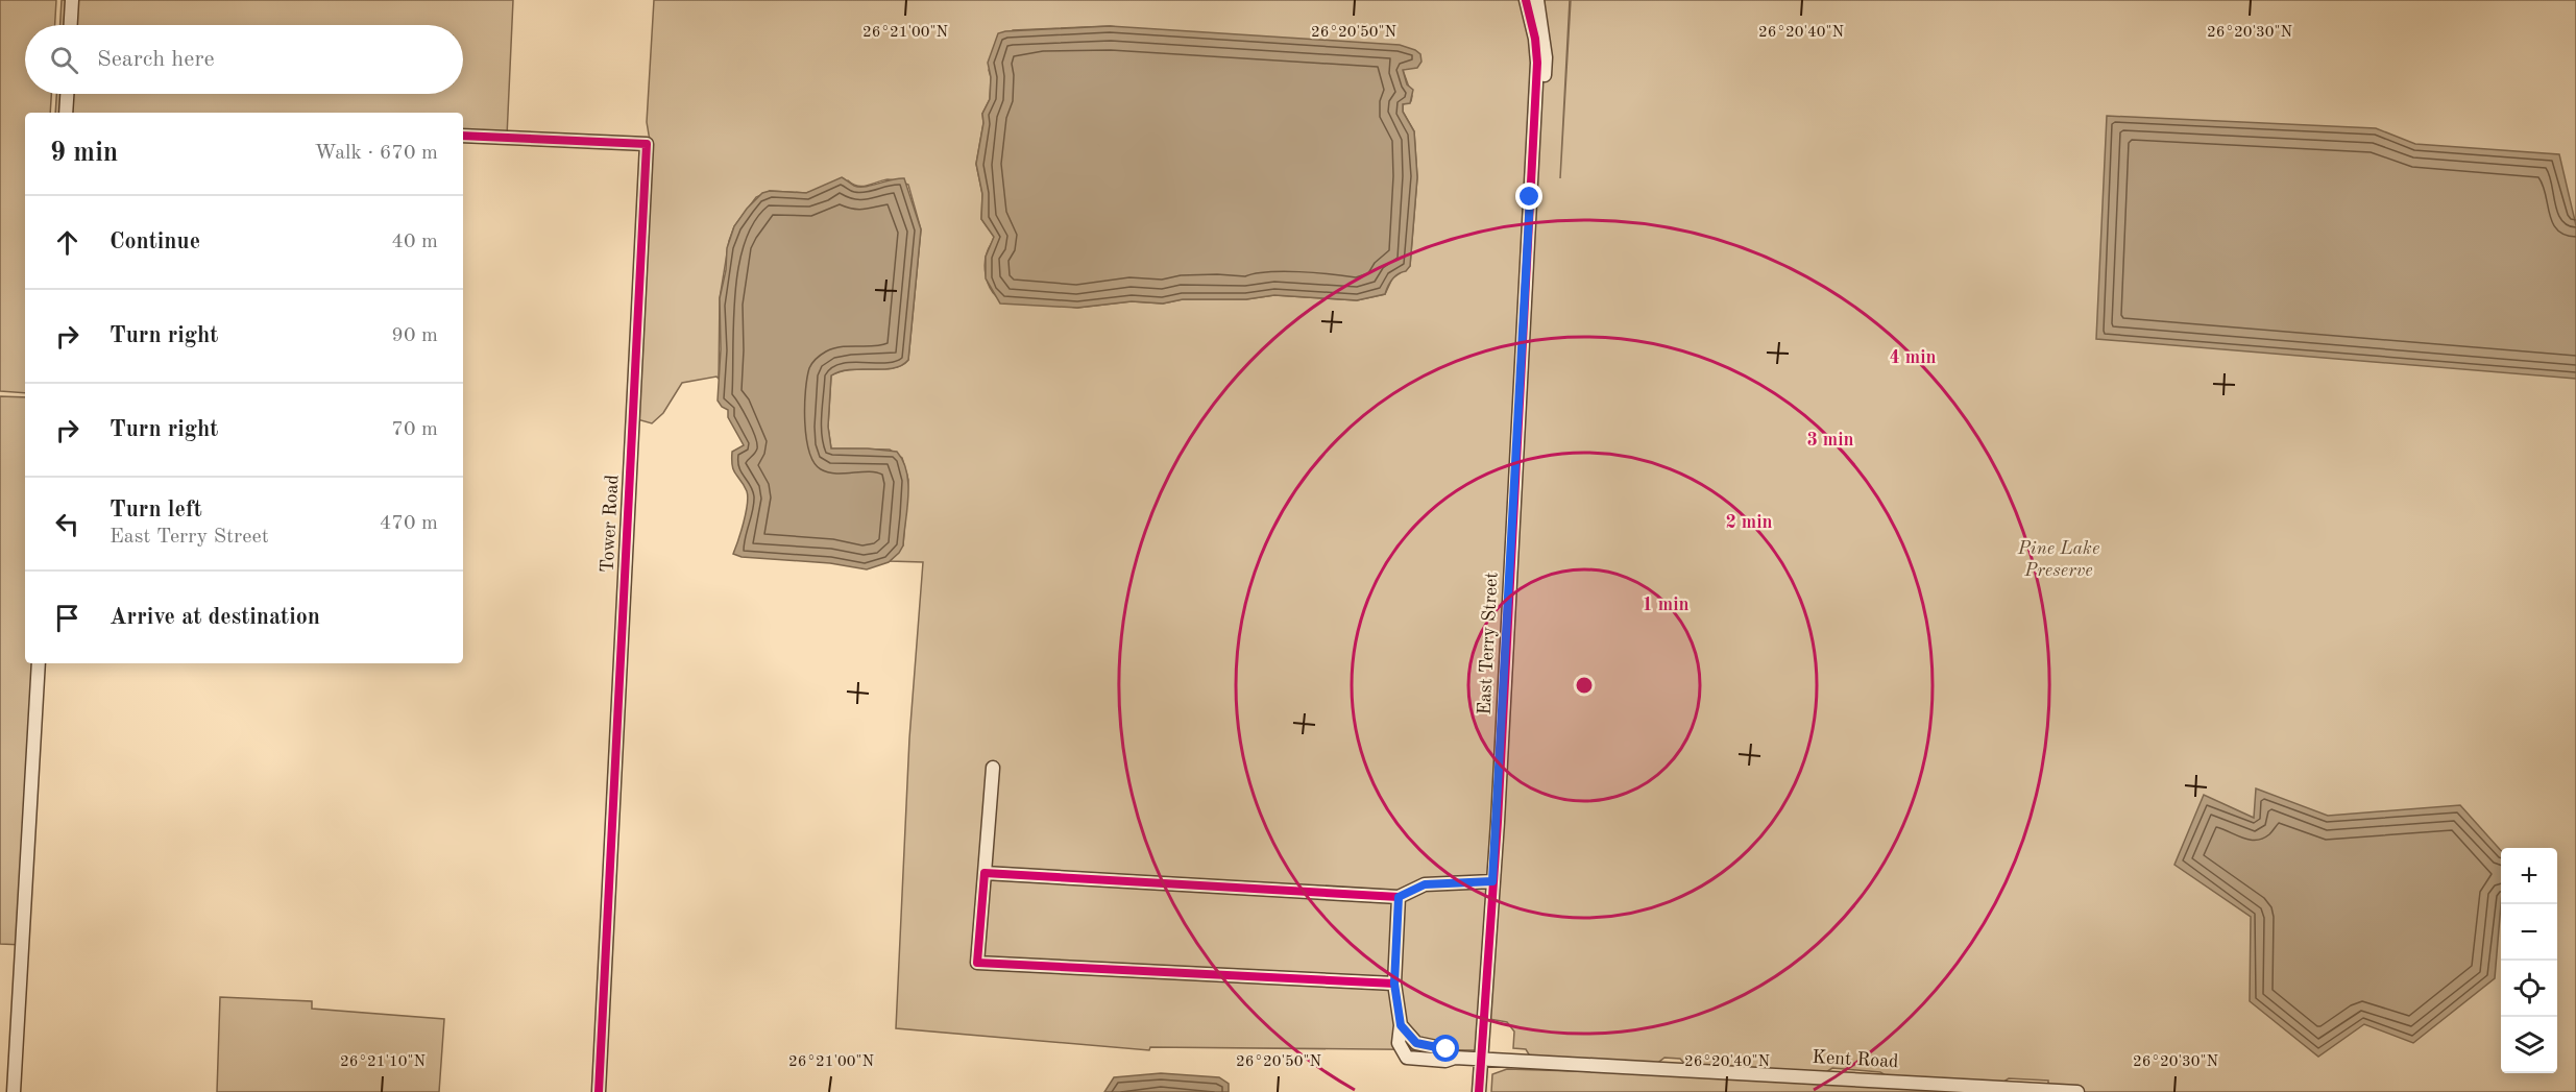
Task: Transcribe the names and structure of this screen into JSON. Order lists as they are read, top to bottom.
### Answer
{
  "streets": {
    "street": ["Tower Road", "East Terry Street", "Kent Road"]
  },
  "crossings": [
    ["East Terry Street", "Kent Road"]
  ],
  "parks": ["Pine Lake Preserve"],
  "page": {
    "search": "Search here",
    "heading": ["9 min", "Walk · 670 m"],
    "list": [
      ["Continue", "40 m"],
      ["Turn right", "90 m"],
      ["Turn right", "70 m"],
      ["Turn left", "East Terry Street", "470 m"],
      "Arrive at destination"
    ],
    "map_buttons": ["+", "−"]
  },
  "coordinates": [
    "26°21'00\"N",
    "26°20'50\"N",
    "26°20'40\"N",
    "26°20'30\"N",
    "26°21'10\"N"
  ],
  "rings": [
    "4 min",
    "3 min",
    "2 min",
    "1 min"
  ]
}
